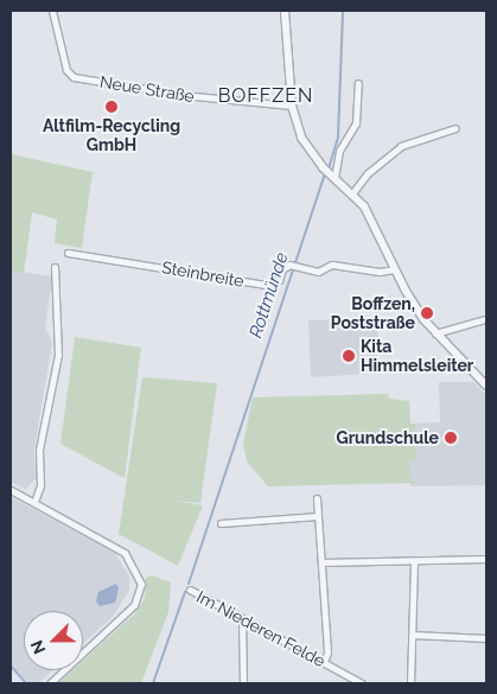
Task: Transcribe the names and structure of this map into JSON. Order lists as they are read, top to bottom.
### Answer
{
  "streets": {
    "street": ["Neue Straße", "Steinbreite", "Im Niederen Felde"]
  },
  "districts": ["BOFFZEN"],
  "water": ["Rottmünde"],
  "places": [
    "Altfilm-Recycling GmbH",
    "Boffzen, Poststraße",
    "Kita Himmelsleiter",
    "Grundschule"
  ],
  "north": "bottom left"
}
